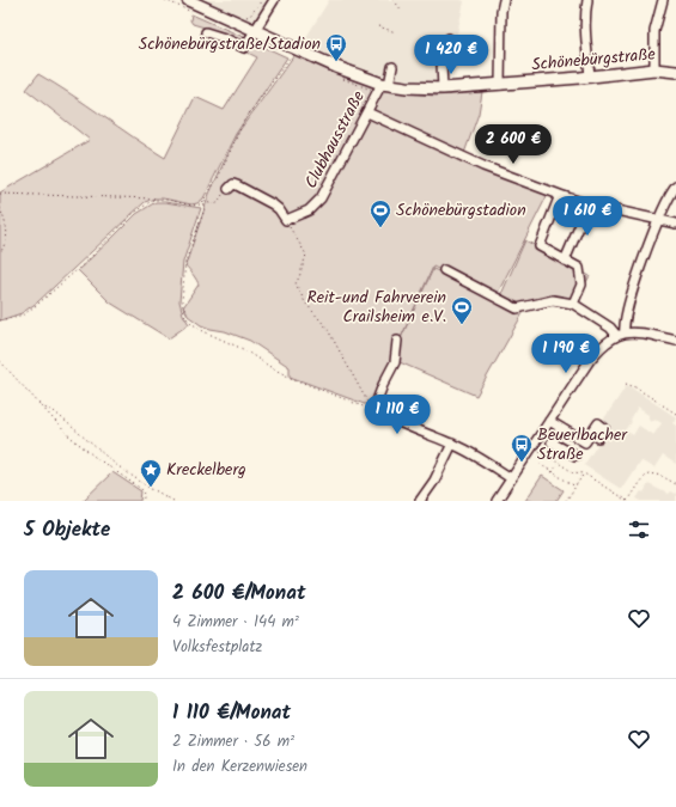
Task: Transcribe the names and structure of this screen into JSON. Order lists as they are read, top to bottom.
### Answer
{
  "streets": {
    "main road": ["Schönebürgstraße"],
    "street": ["Clubhausstraße"]
  },
  "crossings": [
    ["Schönebürgstraße", "Clubhausstraße"]
  ],
  "places": {
    "bus stop": ["Schönebürgstraße/Stadion", "Beuerlbacher Straße"],
    "sports": ["Schönebürgstadion", "Reit-und Fahrverein Crailsheim e.V."],
    "place": ["Kreckelberg"]
  },
  "page": {
    "price": [
      "1 420 €",
      "2 600 €",
      "1 610 €",
      "1 190 €",
      "1 110 €"
    ],
    "heading": "5 Objekte",
    "list": [
      {
        "name": "2 600 €/Monat",
        "note": "4 Zimmer · 144 m² · Volksfestplatz"
      },
      {
        "name": "1 110 €/Monat",
        "note": "2 Zimmer · 56 m² · In den Kerzenwiesen"
      }
    ]
  }
}
